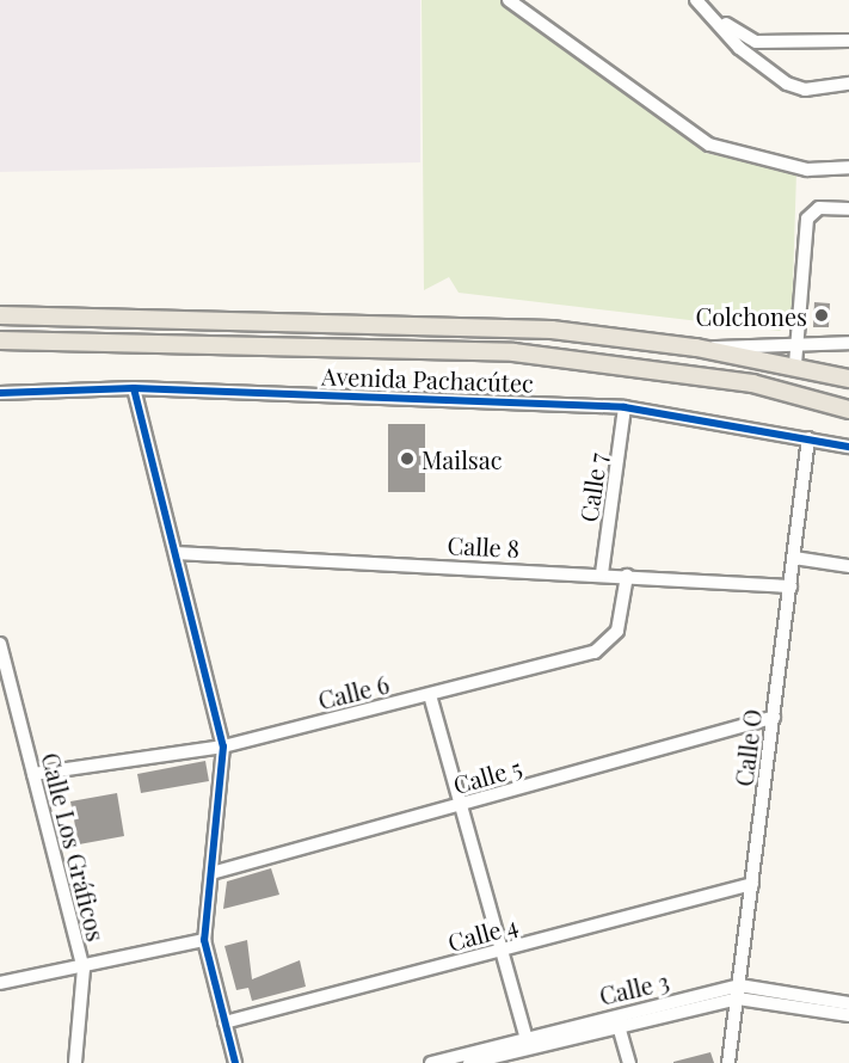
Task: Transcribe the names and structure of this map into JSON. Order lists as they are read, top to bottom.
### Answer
{
  "streets": {
    "main road": ["Avenida Pachacútec"],
    "street": [
      "Calle 7",
      "Calle 8",
      "Calle 6",
      "Calle O",
      "Calle 5",
      "Calle Los Gráficos",
      "Calle 4",
      "Calle 3"
    ]
  },
  "crossings": [
    ["Avenida Pachacútec", "Calle 7"],
    ["Avenida Pachacútec", "Calle O"],
    ["Calle 7", "Calle 8"],
    ["Calle 8", "Calle 6"],
    ["Calle 8", "Calle O"],
    ["Calle 6", "Calle Los Gráficos"],
    ["Calle O", "Calle 5"],
    ["Calle O", "Calle 4"],
    ["Calle O", "Calle 3"]
  ],
  "places": ["Colchones", "Mailsac"]
}
